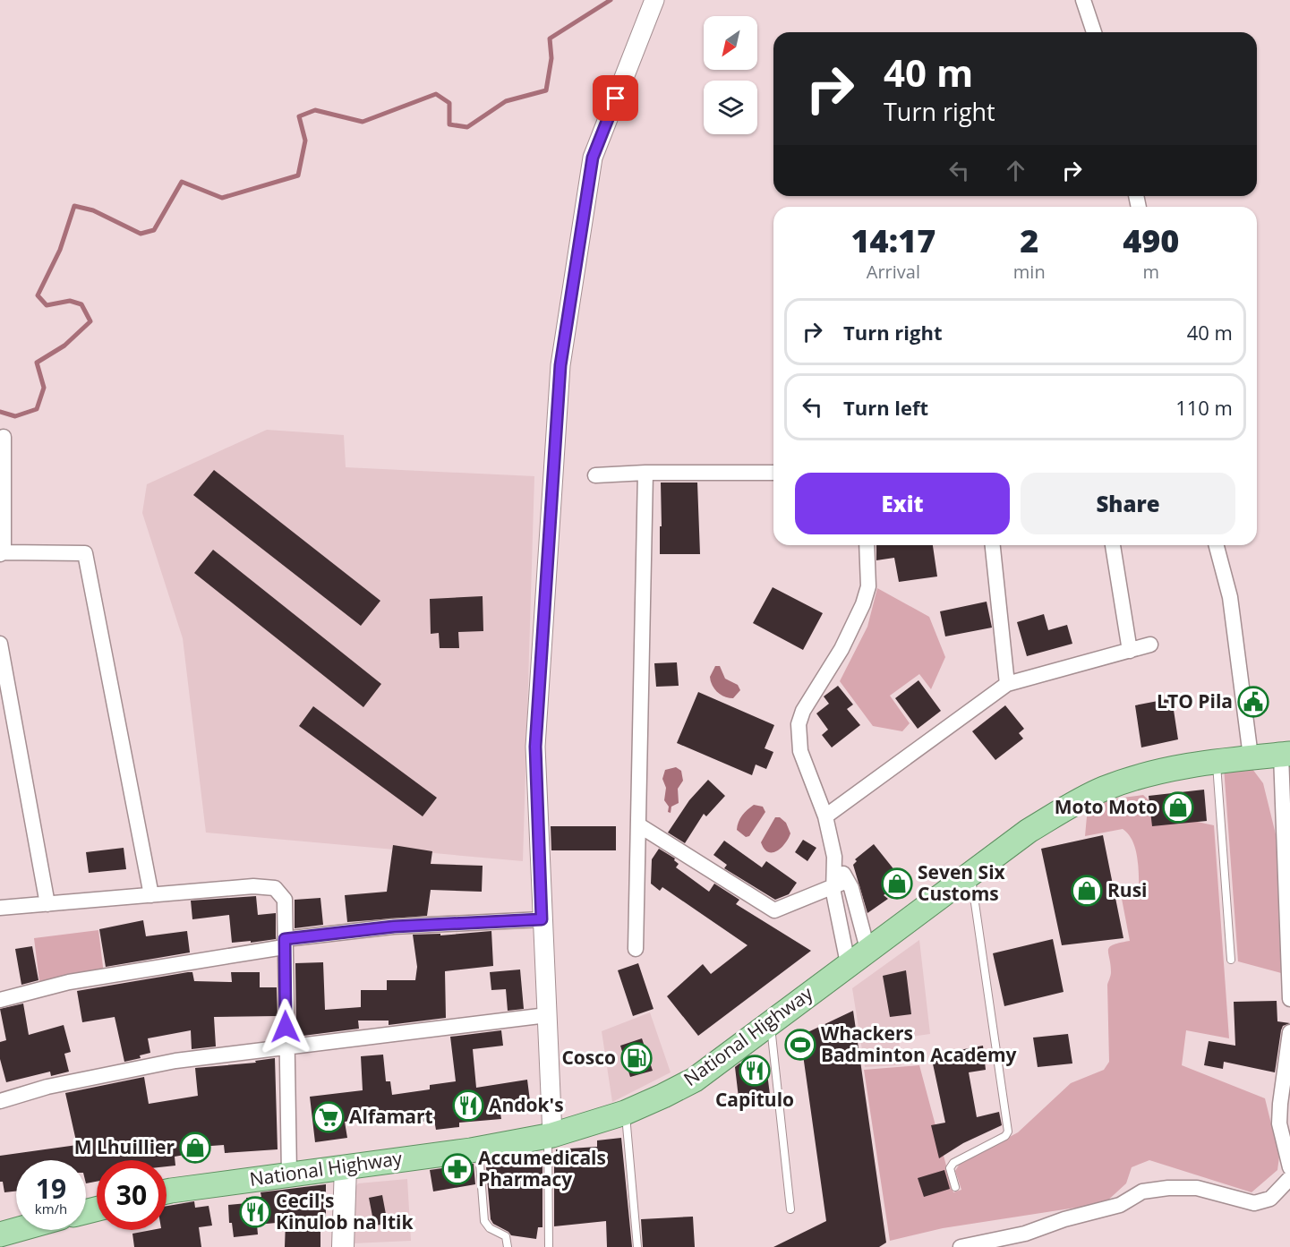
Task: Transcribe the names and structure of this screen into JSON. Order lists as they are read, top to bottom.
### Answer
{
  "streets": {
    "main road": ["National Highway"]
  },
  "places": {
    "public building": ["LTO Pila"],
    "shop": [
      "Moto Moto",
      "Seven Six Customs",
      "Rusi",
      "M Lhuillier"
    ],
    "sports": ["Whackers Badminton Academy"],
    "fuel station": ["Cosco"],
    "restaurant": ["Capitulo", "Andok's", "Cecil's Kinulob na Itik"],
    "supermarket": ["Alfamart"],
    "pharmacy": ["Accumedicals Pharmacy"]
  },
  "north": "bottom left",
  "page": {
    "turn": ["40 m", "Turn right"],
    "eta": [
      "14:17",
      "Arrival",
      "2",
      "min",
      "490",
      "m"
    ],
    "list": [
      {
        "name": "Turn right",
        "value": "40 m"
      },
      {
        "name": "Turn left",
        "value": "110 m"
      }
    ],
    "buttons": ["Exit", "Share"],
    "speed": "19 km/h",
    "limit": "30"
  }
}
